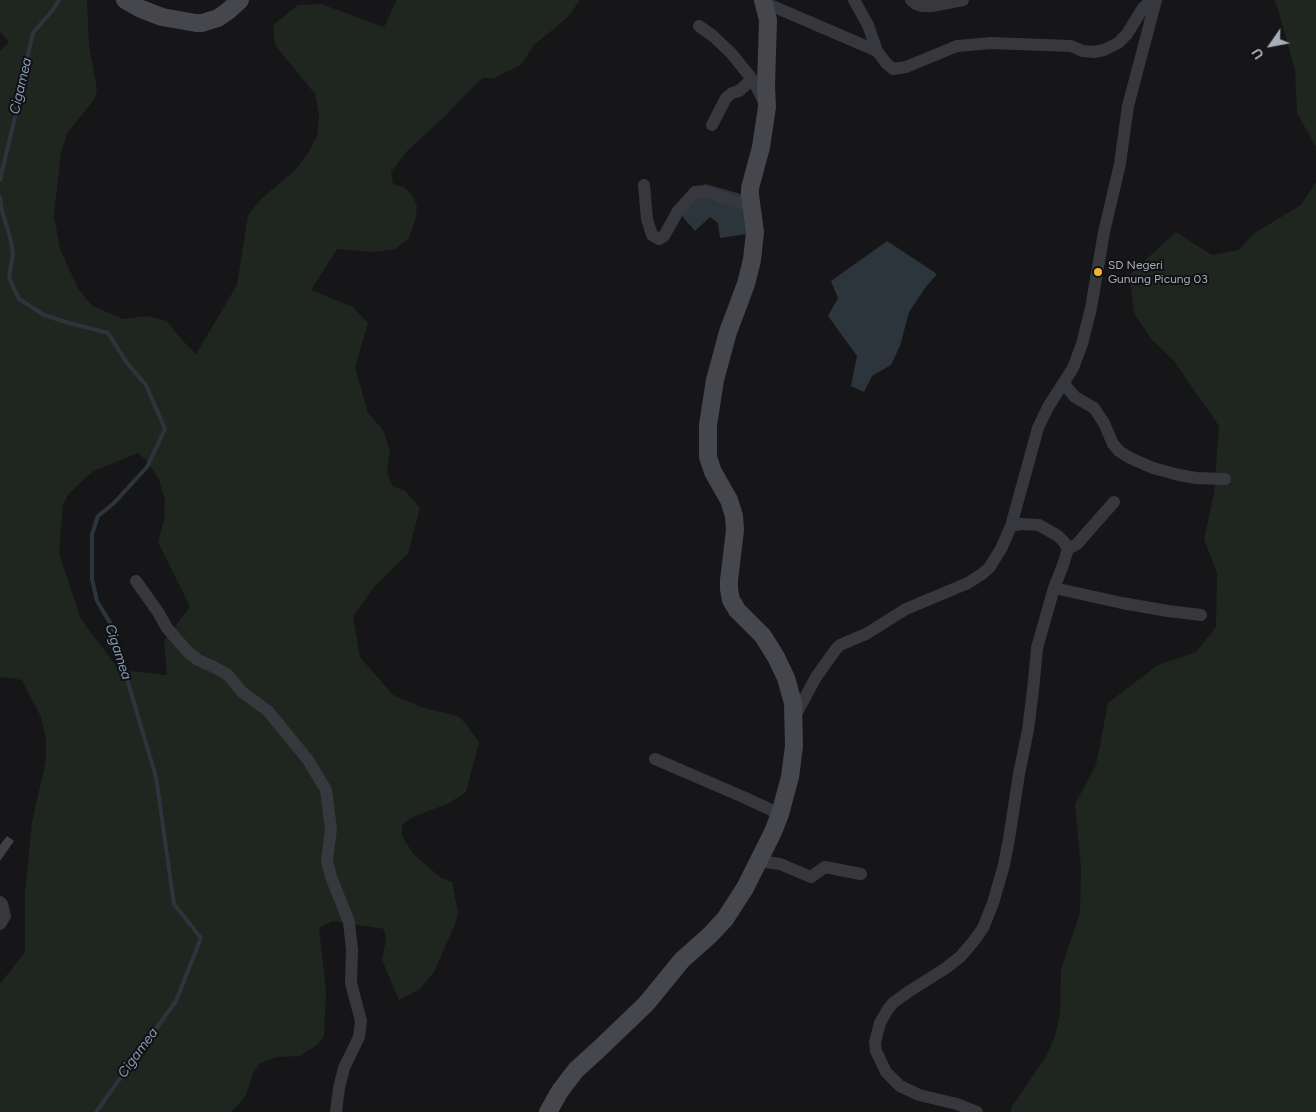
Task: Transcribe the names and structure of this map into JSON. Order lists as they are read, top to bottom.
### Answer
{
  "water": ["Cigamea"],
  "places": ["SD Negeri Gunung Picung 03"],
  "north": "bottom left"
}
